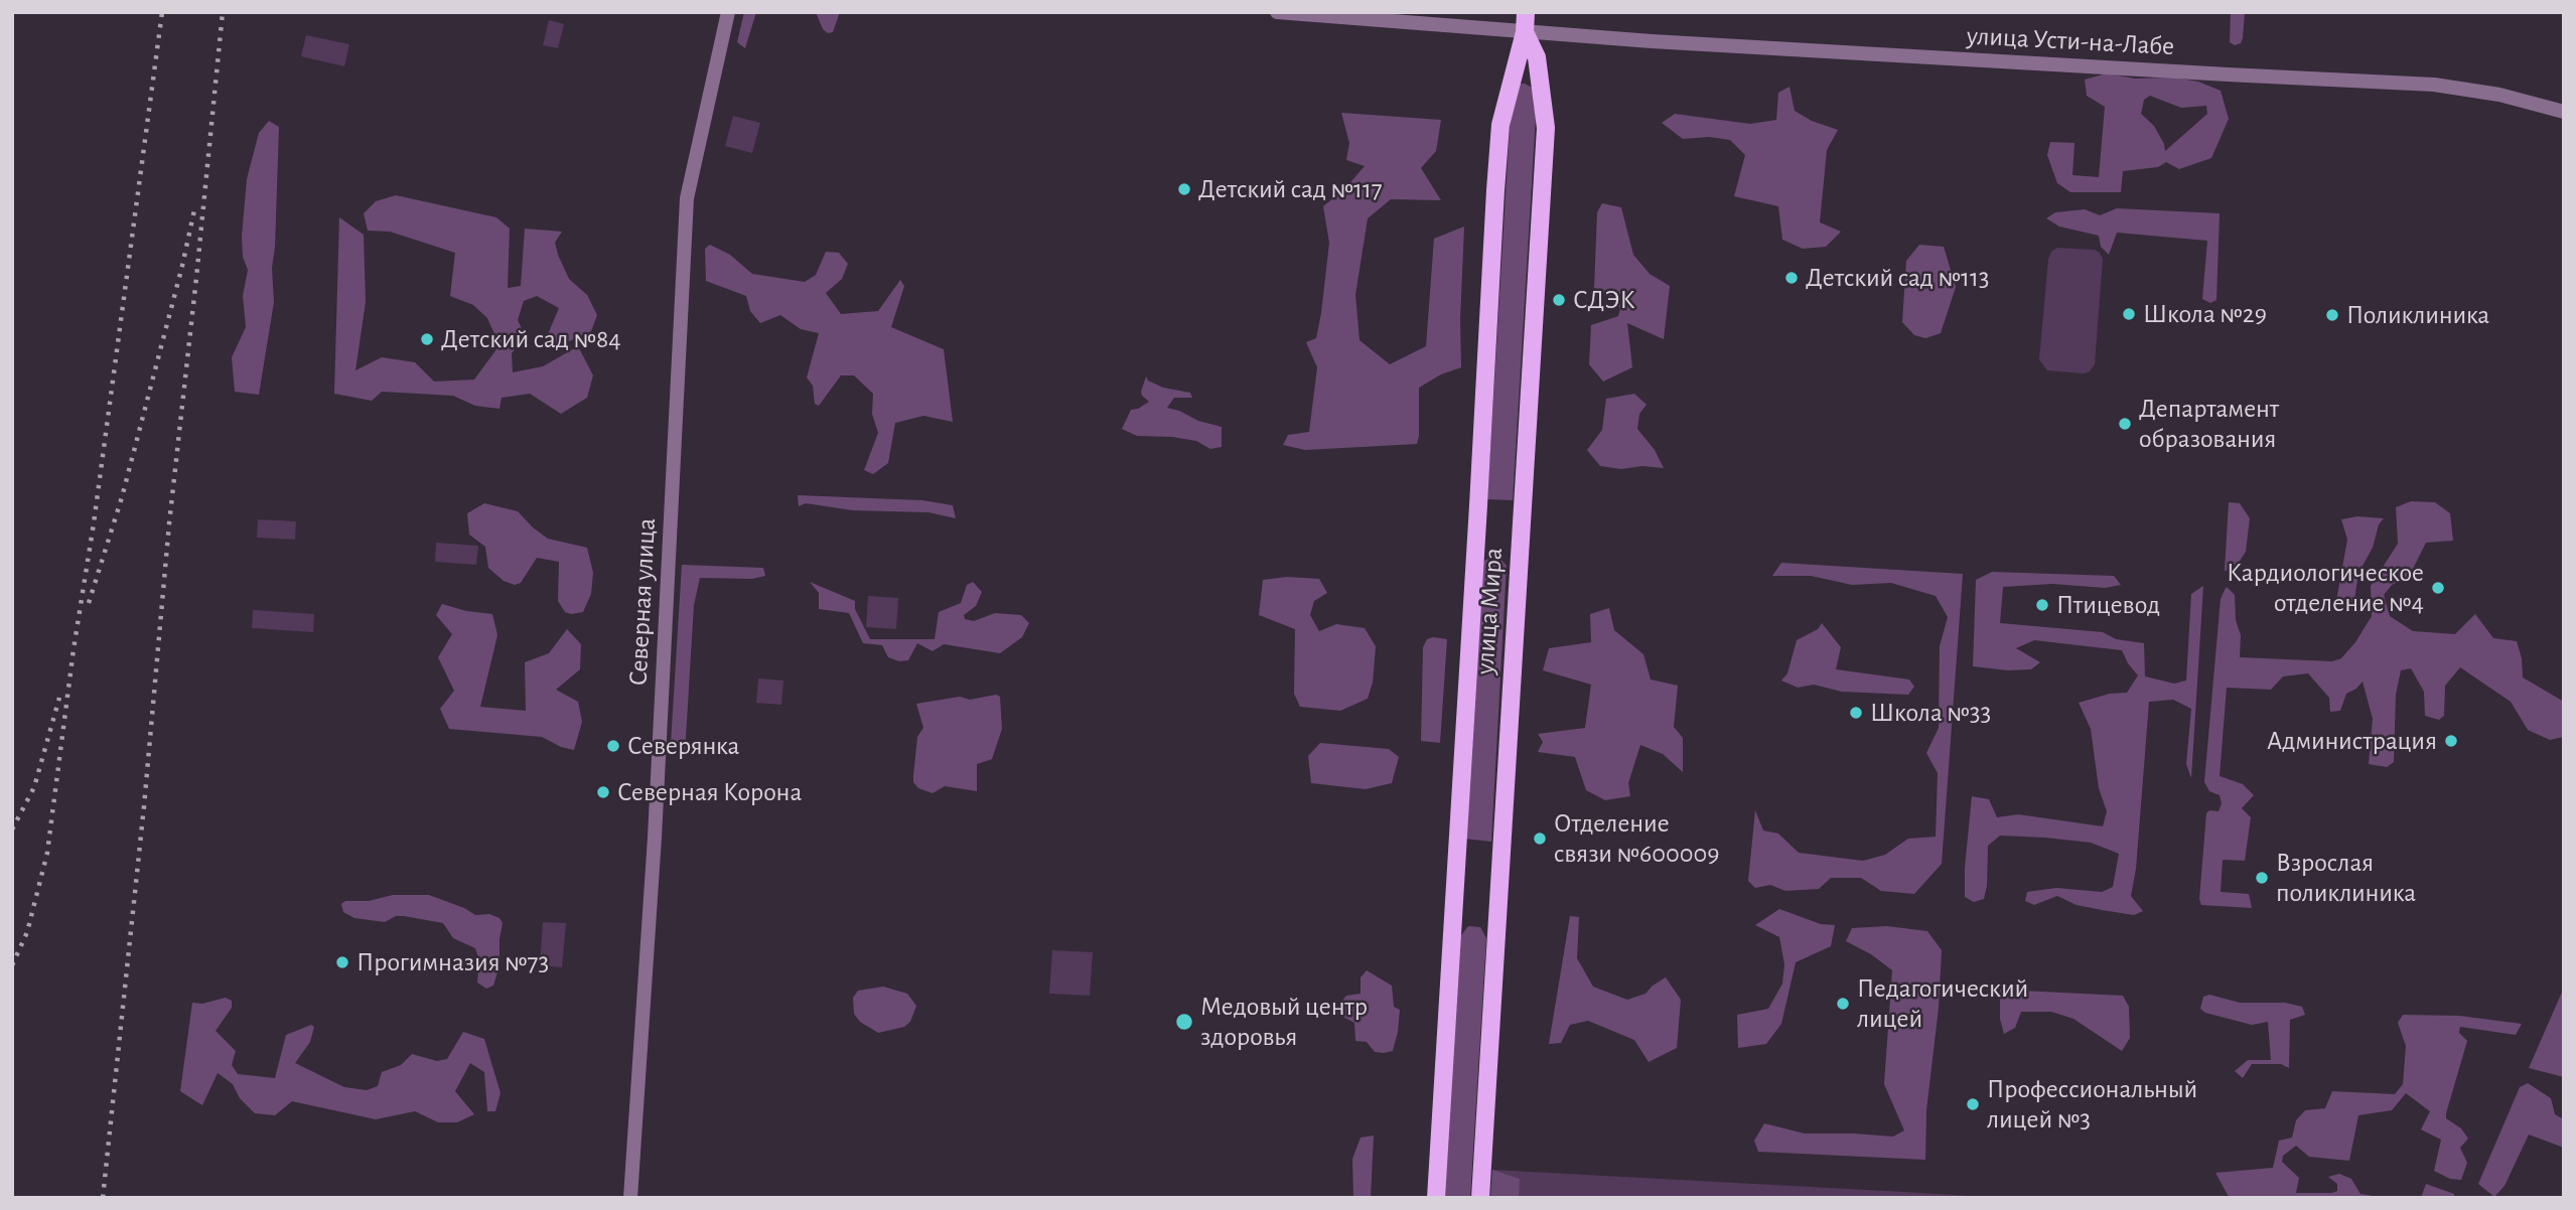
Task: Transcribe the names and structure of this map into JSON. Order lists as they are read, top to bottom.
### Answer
{
  "streets": {
    "main road": ["улица Мира"],
    "street": ["улица Усти-на-Лабе", "Северная улица"]
  },
  "crossings": [
    ["улица Усти-на-Лабе", "улица Мира"]
  ],
  "places": [
    "Детский сад №117",
    "Детский сад №113",
    "СДЭК",
    "Школа №29",
    "Поликлиника",
    "Детский сад №84",
    "Департамент образования",
    "Кардиологическое отделение №4",
    "Птицевод",
    "Школа №33",
    "Администрация",
    "Северянка",
    "Северная Корона",
    "Отделение связи №600009",
    "Взрослая поликлиника",
    "Прогимназия №73",
    "Педагогический лицей",
    "Медовый центр здоровья",
    "Профессиональный лицей №3"
  ]
}
